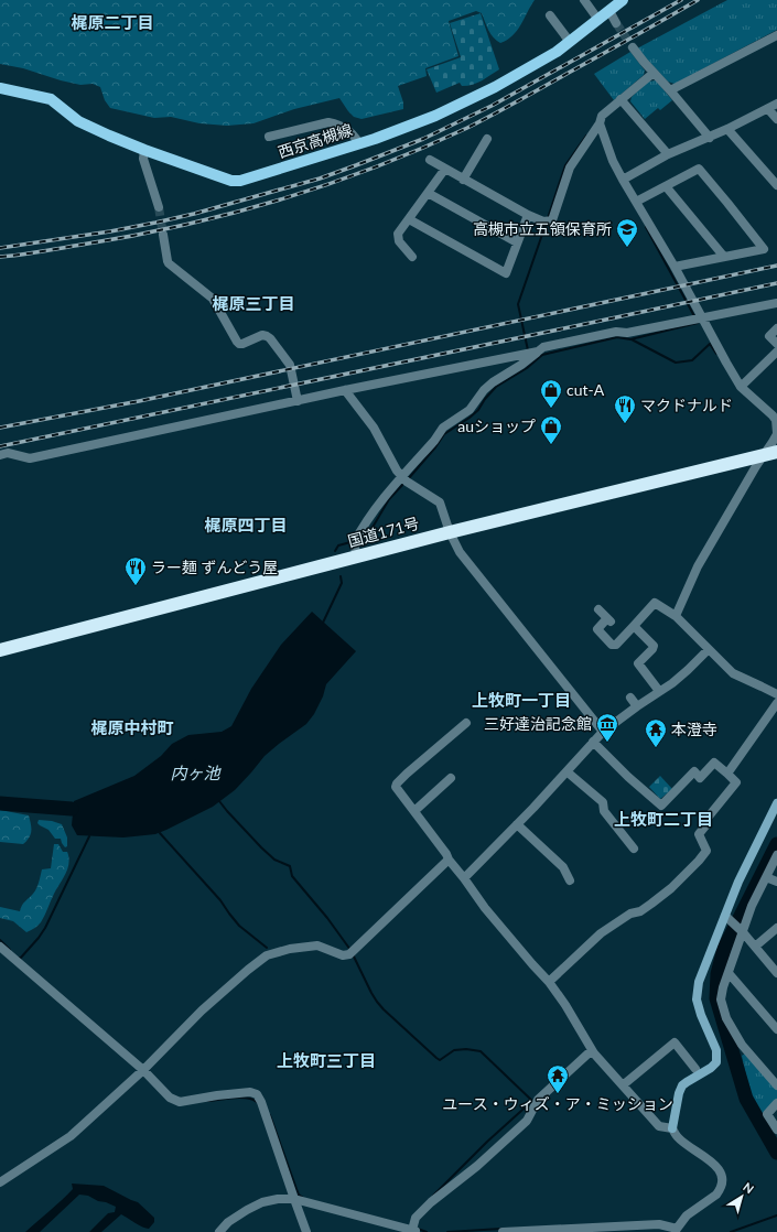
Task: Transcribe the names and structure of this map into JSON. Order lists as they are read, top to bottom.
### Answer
{
  "streets": {
    "highway": ["国道171号"],
    "main road": ["西京高槻線"]
  },
  "districts": [
    "梶原二丁目",
    "梶原三丁目",
    "梶原四丁目",
    "上牧町一丁目",
    "梶原中村町",
    "上牧町二丁目",
    "上牧町三丁目"
  ],
  "water": ["内ヶ池"],
  "places": {
    "school or university": ["高槻市立五領保育所"],
    "shop": ["cut-A", "auショップ"],
    "restaurant": ["マクドナルド", "ラー麺 ずんどう屋"],
    "museum": ["三好達治記念館"],
    "temple": ["本澄寺", "ユース・ウィズ・ア・ミッション"]
  },
  "north": "top right"
}
